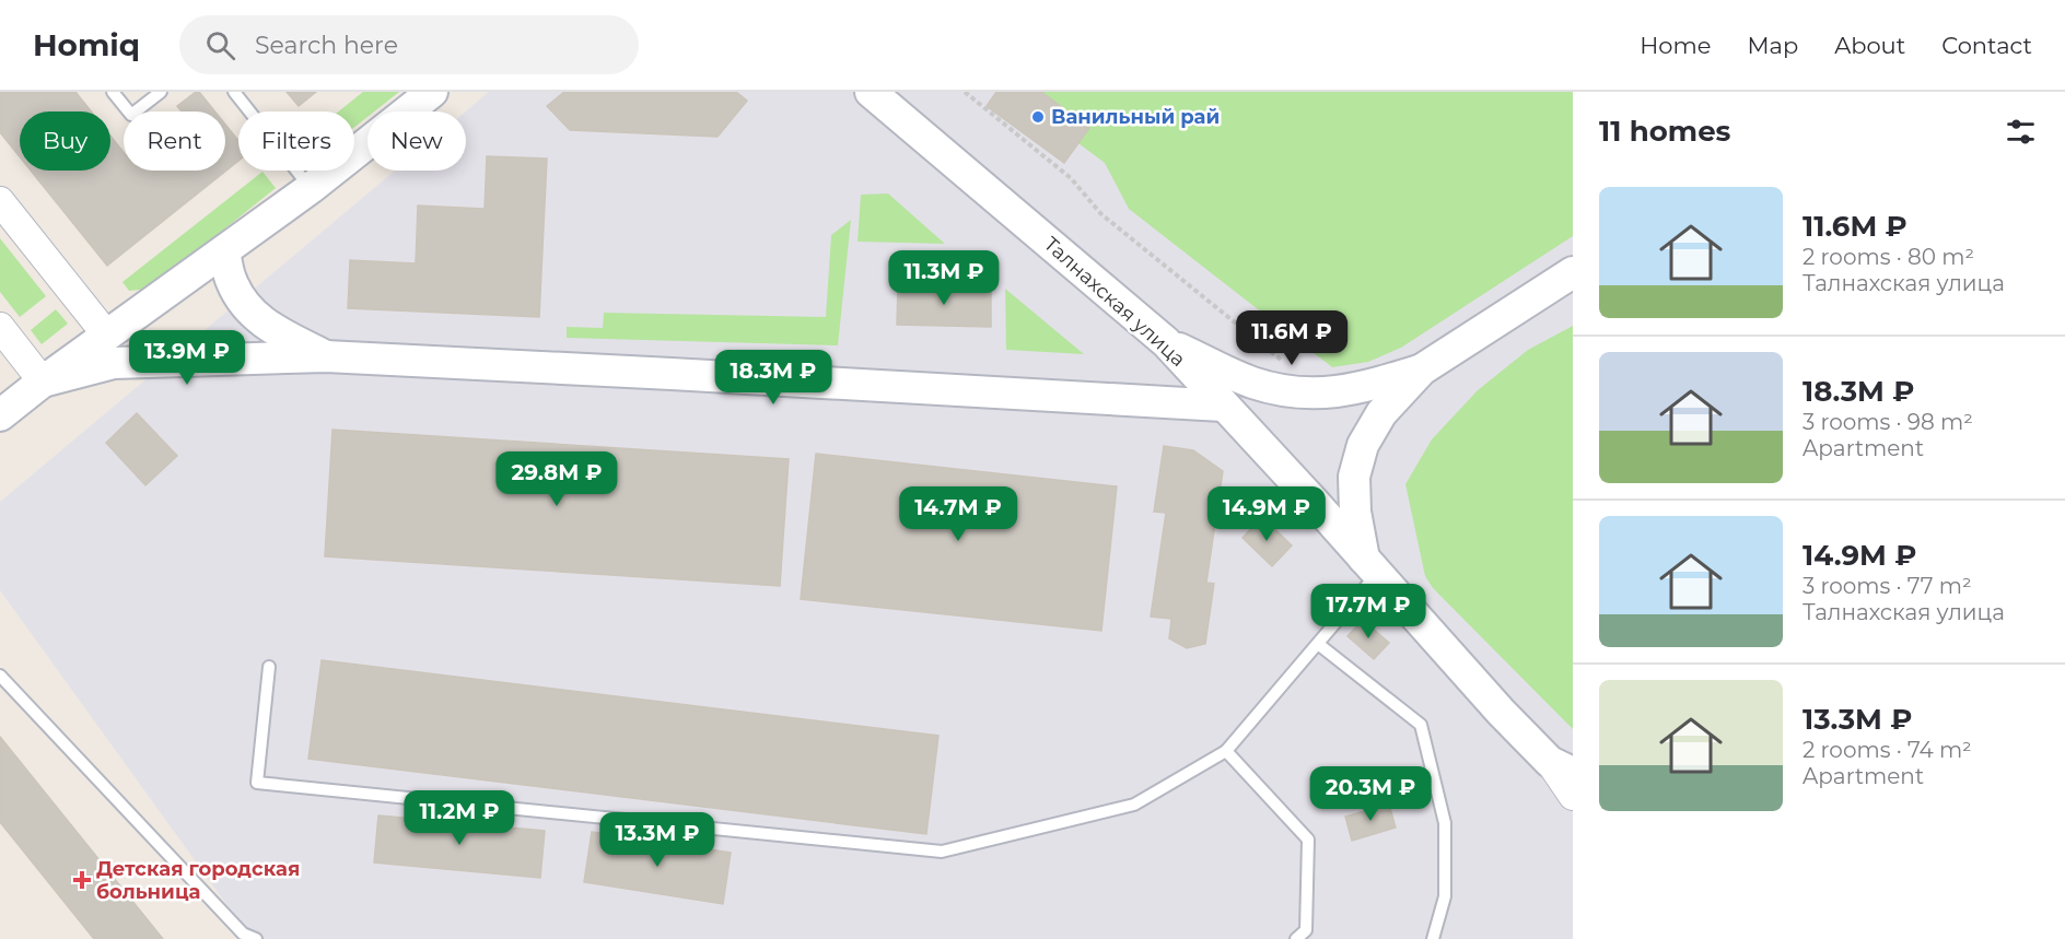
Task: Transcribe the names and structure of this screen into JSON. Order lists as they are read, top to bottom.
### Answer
{
  "streets": {
    "main road": ["Талнахская улица"]
  },
  "places": {
    "other": ["Ванильный рай"],
    "health": ["Детская городская больница"]
  },
  "page": {
    "header": "Homiq",
    "search": "Search here",
    "nav": [
      "Home",
      "Map",
      "About",
      "Contact"
    ],
    "heading": "11 homes",
    "chip": [
      "Buy",
      "Rent",
      "Filters",
      "New"
    ],
    "list": [
      {
        "name": "11.6M ₽",
        "note": "2 rooms · 80 m² · Талнахская улица"
      },
      {
        "name": "18.3M ₽",
        "note": "3 rooms · 98 m² · Apartment"
      },
      {
        "name": "14.9M ₽",
        "note": "3 rooms · 77 m² · Талнахская улица"
      },
      {
        "name": "13.3M ₽",
        "note": "2 rooms · 74 m² · Apartment"
      }
    ],
    "price": [
      "11.3M ₽",
      "11.6M ₽",
      "13.9M ₽",
      "18.3M ₽",
      "29.8M ₽",
      "14.7M ₽",
      "14.9M ₽",
      "17.7M ₽",
      "20.3M ₽",
      "11.2M ₽",
      "13.3M ₽"
    ]
  }
}
